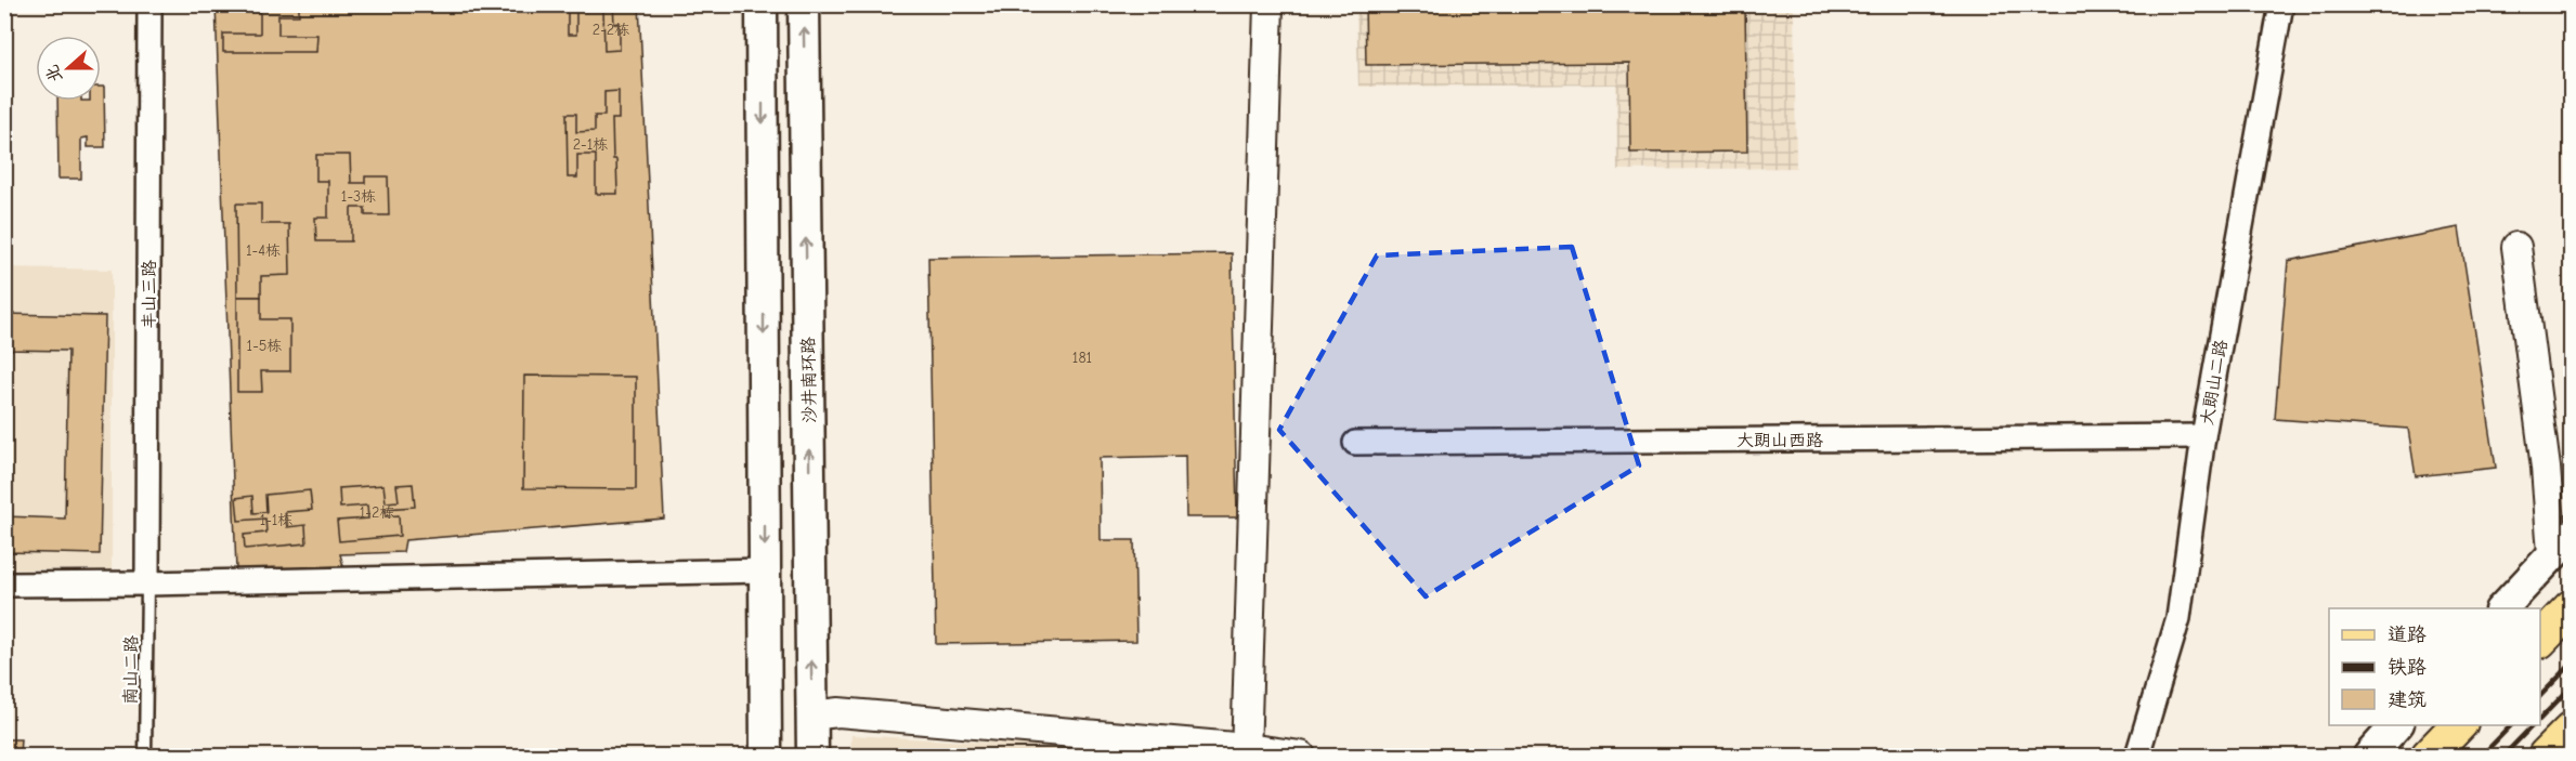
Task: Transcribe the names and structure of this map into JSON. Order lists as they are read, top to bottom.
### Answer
{
  "streets": {
    "main road": ["沙井南环路"],
    "street": ["丰山三路", "大朗山二路", "大朗山西路"],
    "lane": ["南山二路"]
  },
  "crossings": [
    ["丰山三路", "南山二路"],
    ["大朗山二路", "大朗山西路"]
  ],
  "house_numbers": [
    "2-2栋",
    "2-1栋",
    "1-3栋",
    "1-4栋",
    "1-5栋",
    "181",
    "1-2栋",
    "1-1栋"
  ],
  "legend": ["道路", "铁路", "建筑"],
  "north": "left"
}
